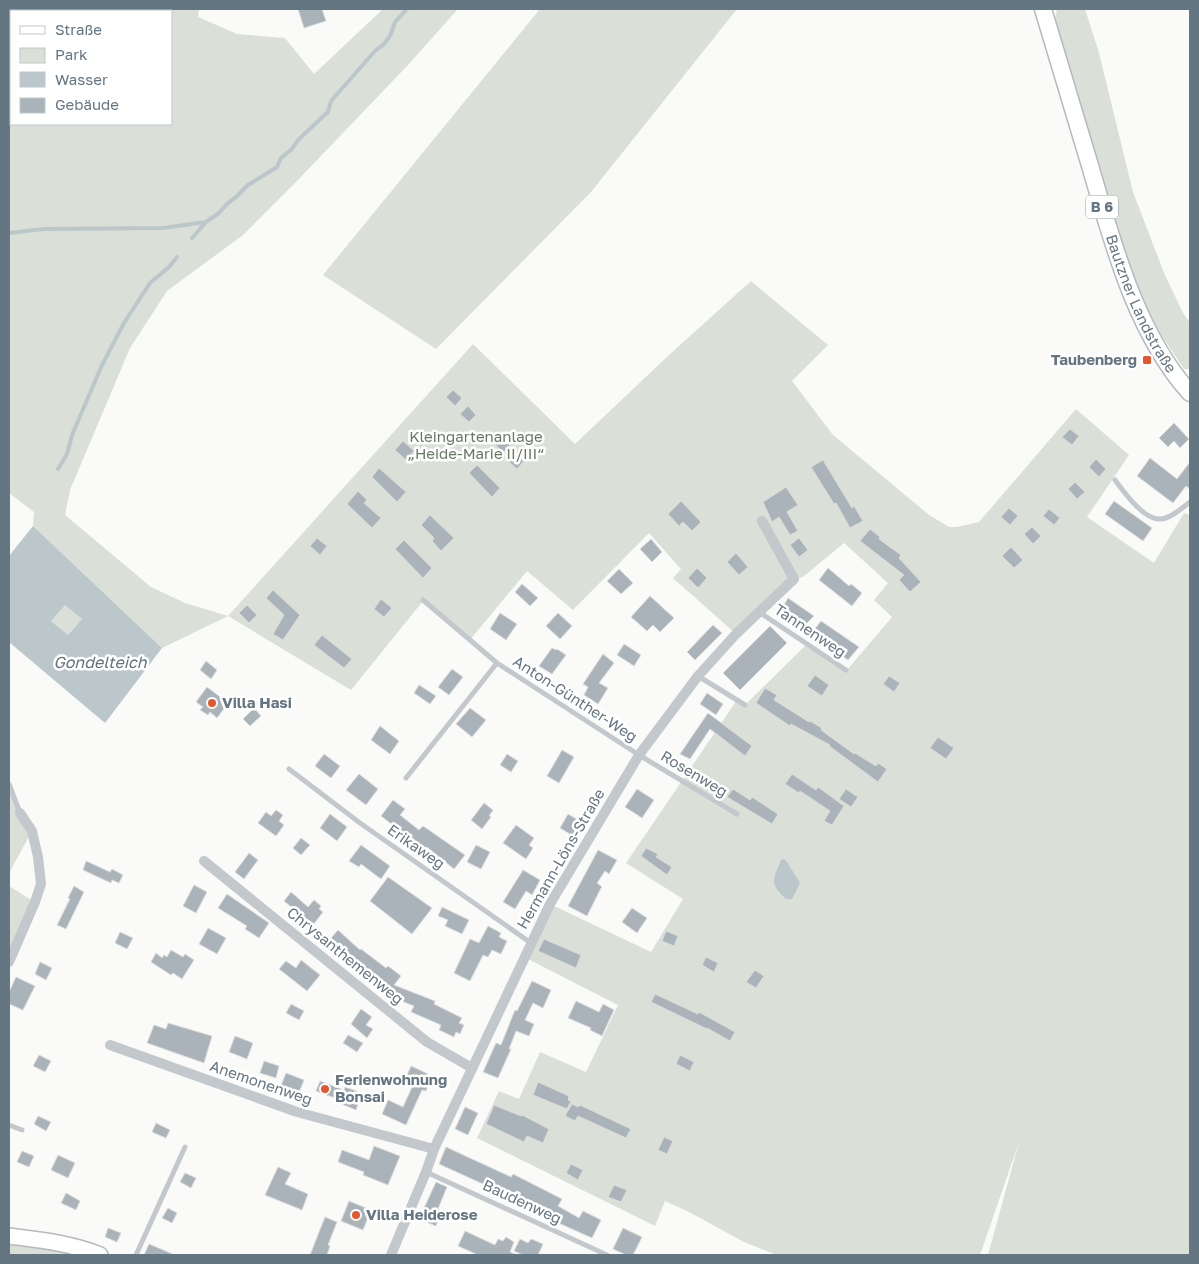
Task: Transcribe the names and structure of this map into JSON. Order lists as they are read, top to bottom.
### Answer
{
  "streets": {
    "main road": ["B 6", "Bautzner Landstraße"],
    "street": ["Hermann-Löns-Straße", "Chrysanthemenweg", "Anemonenweg"],
    "lane": [
      "Tannenweg",
      "Anton-Günther-Weg",
      "Rosenweg",
      "Erikaweg",
      "Baudenweg"
    ]
  },
  "crossings": [
    ["Tannenweg", "Hermann-Löns-Straße"],
    ["Anton-Günther-Weg", "Rosenweg"],
    ["Anton-Günther-Weg", "Hermann-Löns-Straße"],
    ["Rosenweg", "Hermann-Löns-Straße"],
    ["Erikaweg", "Hermann-Löns-Straße"],
    ["Hermann-Löns-Straße", "Chrysanthemenweg"],
    ["Hermann-Löns-Straße", "Anemonenweg"],
    ["Hermann-Löns-Straße", "Baudenweg"]
  ],
  "water": ["Gondelteich"],
  "parks": ["Kleingartenanlage „Heide-Marie II/III“"],
  "places": {
    "transit": ["Taubenberg"],
    "other": ["Villa Hasi", "Ferienwohnung Bonsai", "Villa Heiderose"]
  },
  "legend": [
    "Straße",
    "Park",
    "Wasser",
    "Gebäude"
  ]
}
